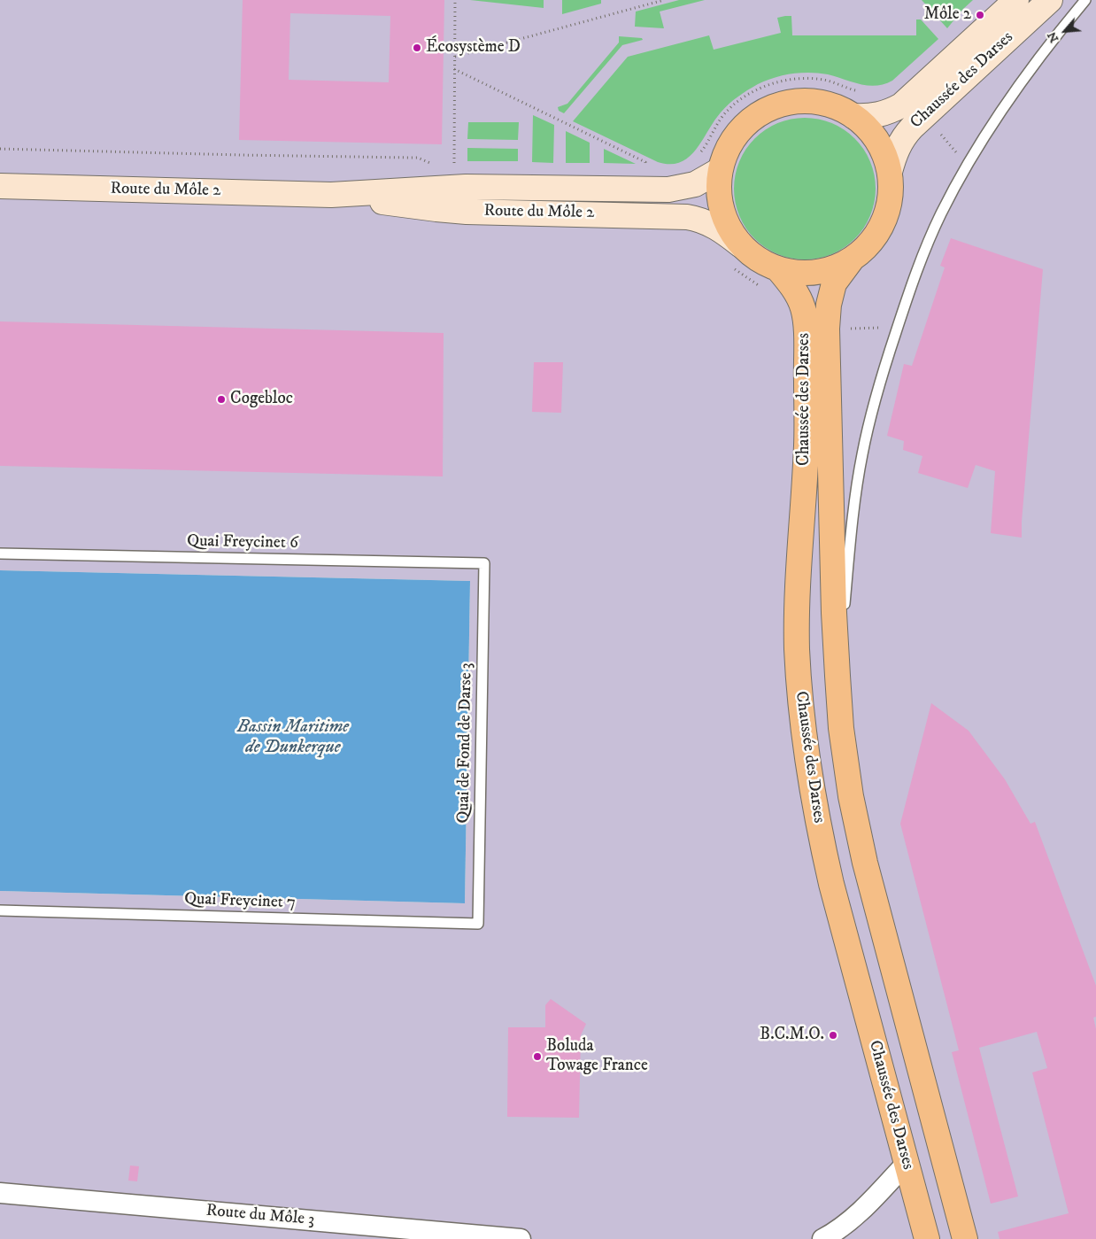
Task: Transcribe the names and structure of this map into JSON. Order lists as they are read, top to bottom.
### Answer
{
  "streets": {
    "main road": ["Chaussée des Darses", "Route du Môle 2"],
    "street": ["Route du Môle 3"],
    "lane": ["Quai Freycinet 6", "Quai de Fond de Darse 3", "Quai Freycinet 7"]
  },
  "crossings": [
    ["Quai Freycinet 6", "Quai de Fond de Darse 3"],
    ["Quai de Fond de Darse 3", "Quai Freycinet 7"]
  ],
  "water": ["Bassin Maritime de Dunkerque"],
  "places": [
    "Môle 2",
    "Écosystème D",
    "Cogebloc",
    "B.C.M.O.",
    "Boluda Towage France"
  ],
  "north": "bottom left"
}
